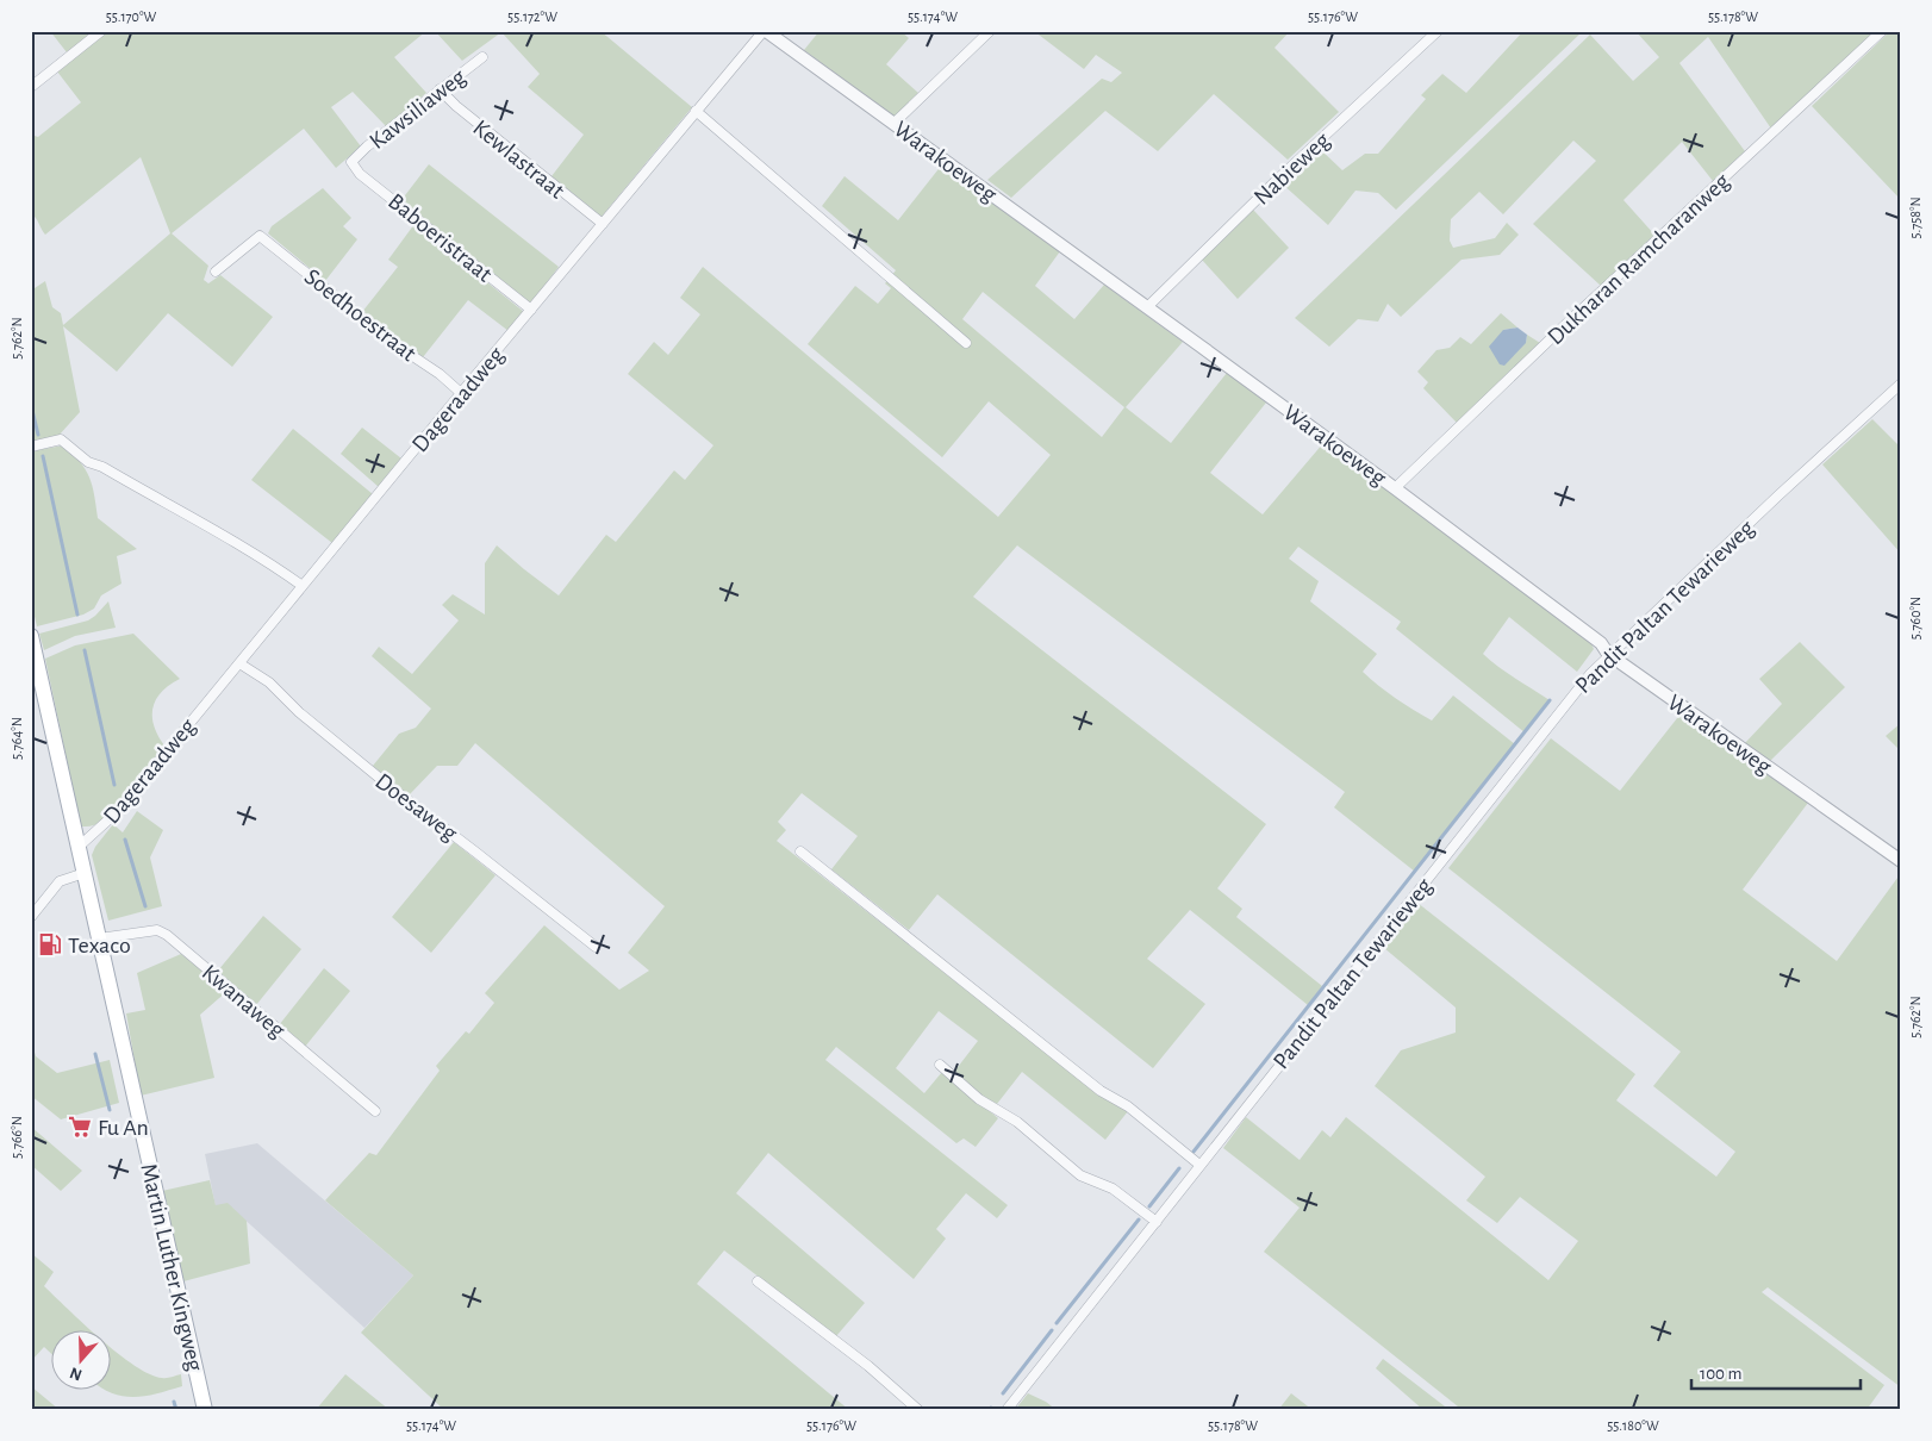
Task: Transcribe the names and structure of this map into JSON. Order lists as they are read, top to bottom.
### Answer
{
  "streets": {
    "main road": ["Martin Luther Kingweg"],
    "street": [
      "Kawsiliaweg",
      "Kewlastraat",
      "Warakoeweg",
      "Nabieweg",
      "Baboeristraat",
      "Dukharan Ramcharanweg",
      "Soedhoestraat",
      "Dageraadweg",
      "Pandit Paltan Tewarieweg",
      "Doesaweg",
      "Kwanaweg"
    ]
  },
  "crossings": [
    ["Kawsiliaweg", "Kewlastraat"],
    ["Kawsiliaweg", "Baboeristraat"],
    ["Kewlastraat", "Dageraadweg"],
    ["Warakoeweg", "Nabieweg"],
    ["Warakoeweg", "Dukharan Ramcharanweg"],
    ["Warakoeweg", "Dageraadweg"],
    ["Warakoeweg", "Pandit Paltan Tewarieweg"],
    ["Baboeristraat", "Dageraadweg"],
    ["Soedhoestraat", "Dageraadweg"],
    ["Dageraadweg", "Doesaweg"],
    ["Dageraadweg", "Martin Luther Kingweg"],
    ["Kwanaweg", "Martin Luther Kingweg"]
  ],
  "places": {
    "fuel station": ["Texaco"],
    "supermarket": ["Fu An"]
  },
  "scale_bar": "100 m",
  "north": "bottom",
  "coordinates": [
    "55.170°W",
    "55.172°W",
    "55.174°W",
    "55.176°W",
    "55.178°W",
    "5.758°N",
    "5.762°N",
    "5.760°N",
    "5.764°N",
    "5.766°N",
    "55.180°W"
  ]
}
